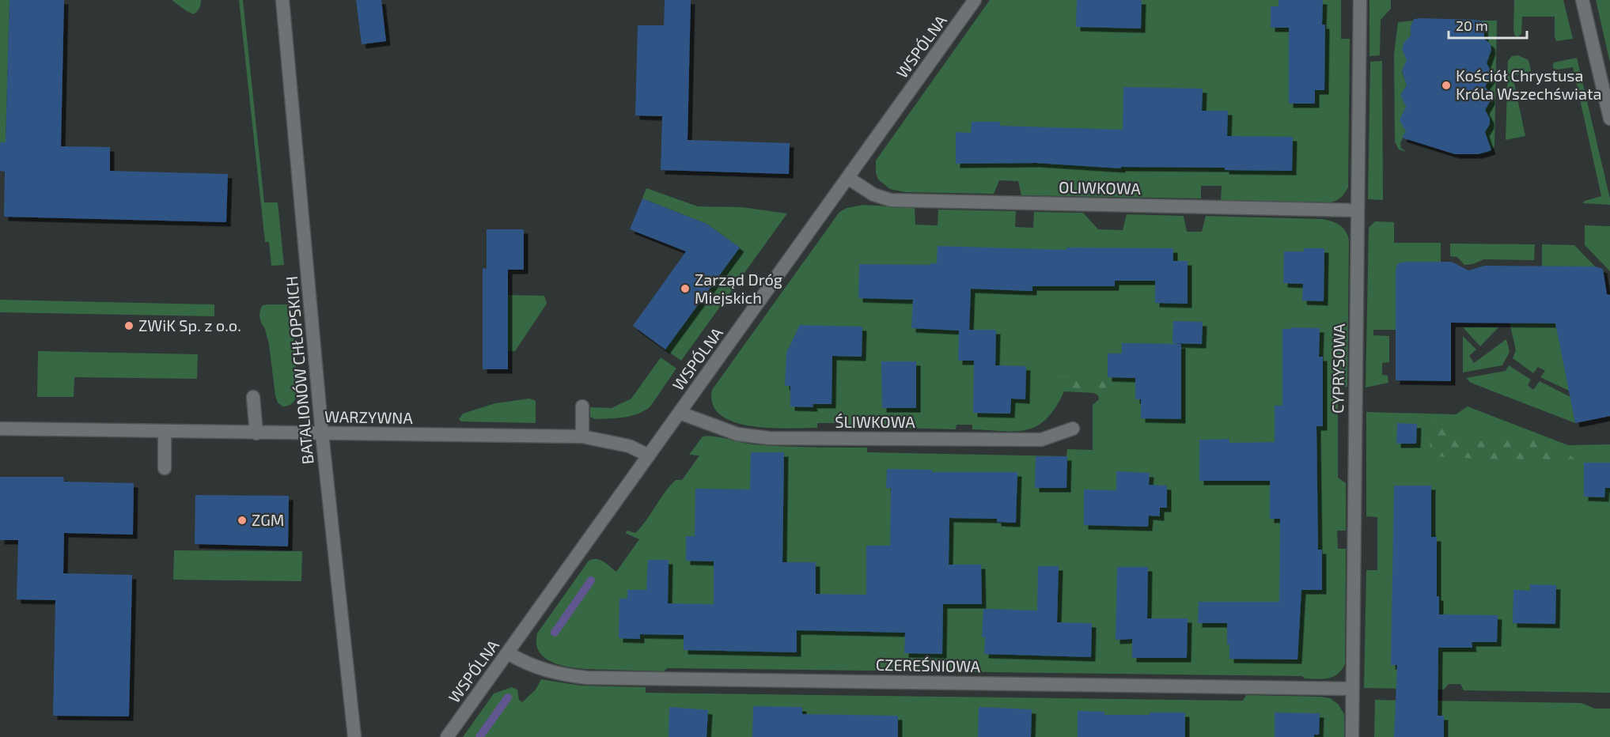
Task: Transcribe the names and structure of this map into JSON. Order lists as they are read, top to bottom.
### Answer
{
  "streets": {
    "street": [
      "WSPÓLNA",
      "OLIWKOWA",
      "CYPRYSOWA",
      "BATALIONÓW CHŁOPSKICH",
      "WARZYWNA",
      "ŚLIWKOWA",
      "CZEREŚNIOWA"
    ]
  },
  "crossings": [
    ["WSPÓLNA", "OLIWKOWA"],
    ["WSPÓLNA", "WARZYWNA"],
    ["WSPÓLNA", "ŚLIWKOWA"],
    ["WSPÓLNA", "CZEREŚNIOWA"],
    ["OLIWKOWA", "CYPRYSOWA"],
    ["CYPRYSOWA", "CZEREŚNIOWA"],
    ["BATALIONÓW CHŁOPSKICH", "WARZYWNA"]
  ],
  "places": [
    "Kościół Chrystusa Króla Wszechświata",
    "Zarząd Dróg Miejskich",
    "ZWiK Sp. z o.o.",
    "ZGM"
  ],
  "scale_bar": "20 m"
}
